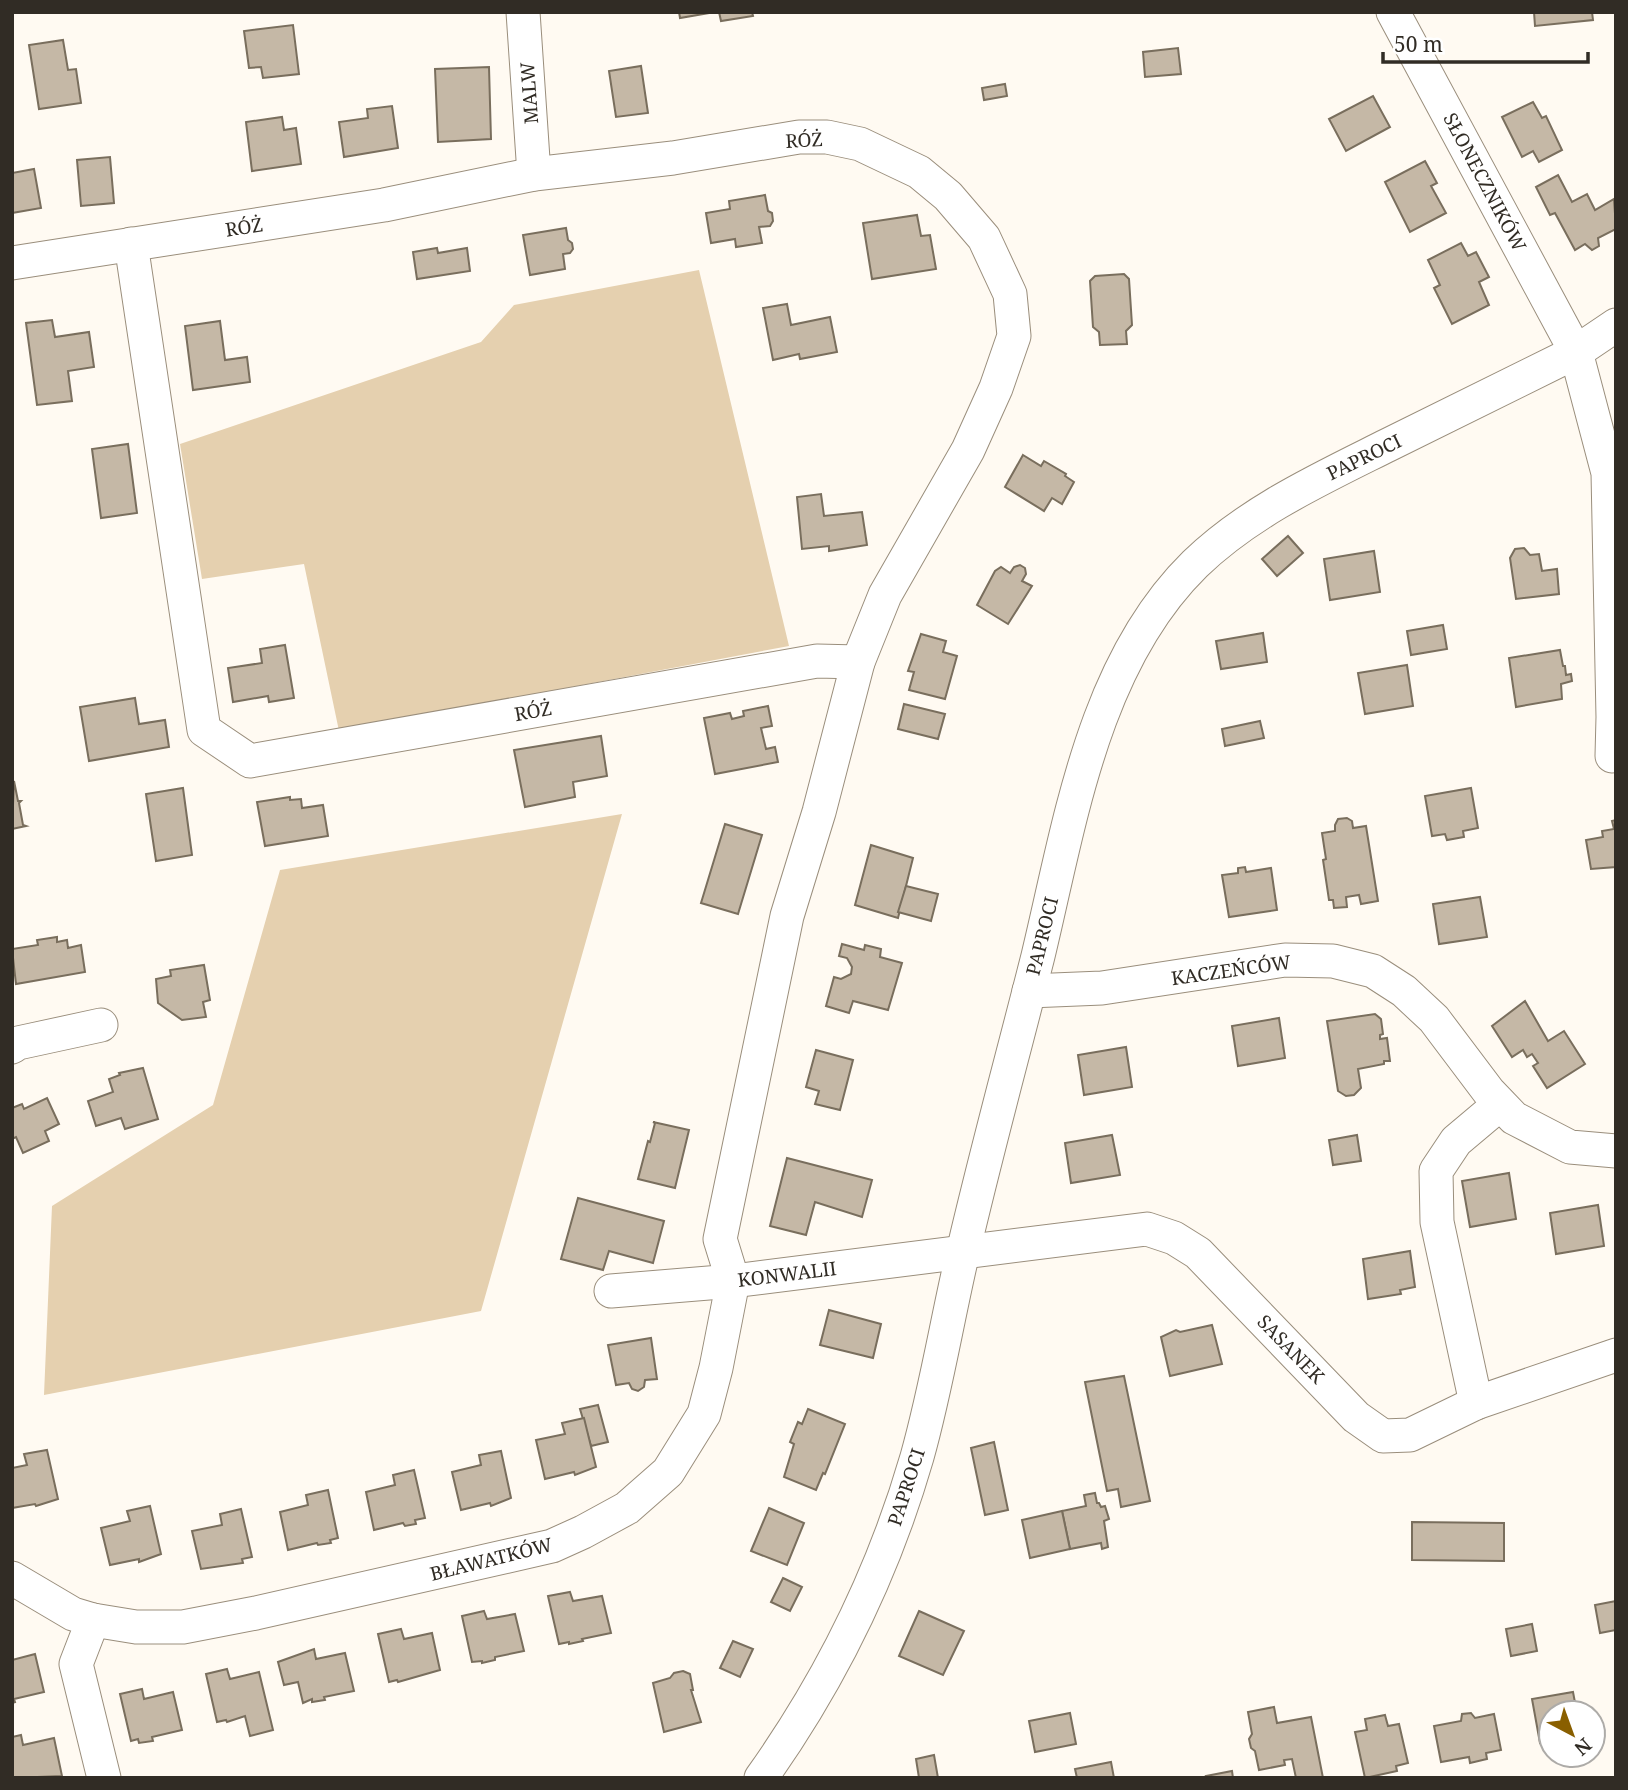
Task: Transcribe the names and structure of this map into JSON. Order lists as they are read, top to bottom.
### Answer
{
  "streets": {
    "street": [
      "MALW",
      "RÓŻ",
      "SŁONECZNIKÓW",
      "PAPROCI",
      "KACZEŃCÓW",
      "KONWALII",
      "SASANEK",
      "BŁAWATKÓW"
    ]
  },
  "crossings": [
    ["MALW", "RÓŻ"],
    ["RÓŻ", "KONWALII"],
    ["RÓŻ", "BŁAWATKÓW"],
    ["SŁONECZNIKÓW", "PAPROCI"],
    ["PAPROCI", "KACZEŃCÓW"],
    ["PAPROCI", "KONWALII"],
    ["PAPROCI", "SASANEK"],
    ["KONWALII", "SASANEK"],
    ["KONWALII", "BŁAWATKÓW"]
  ],
  "scale_bar": "50 m",
  "north": "bottom right"
}
